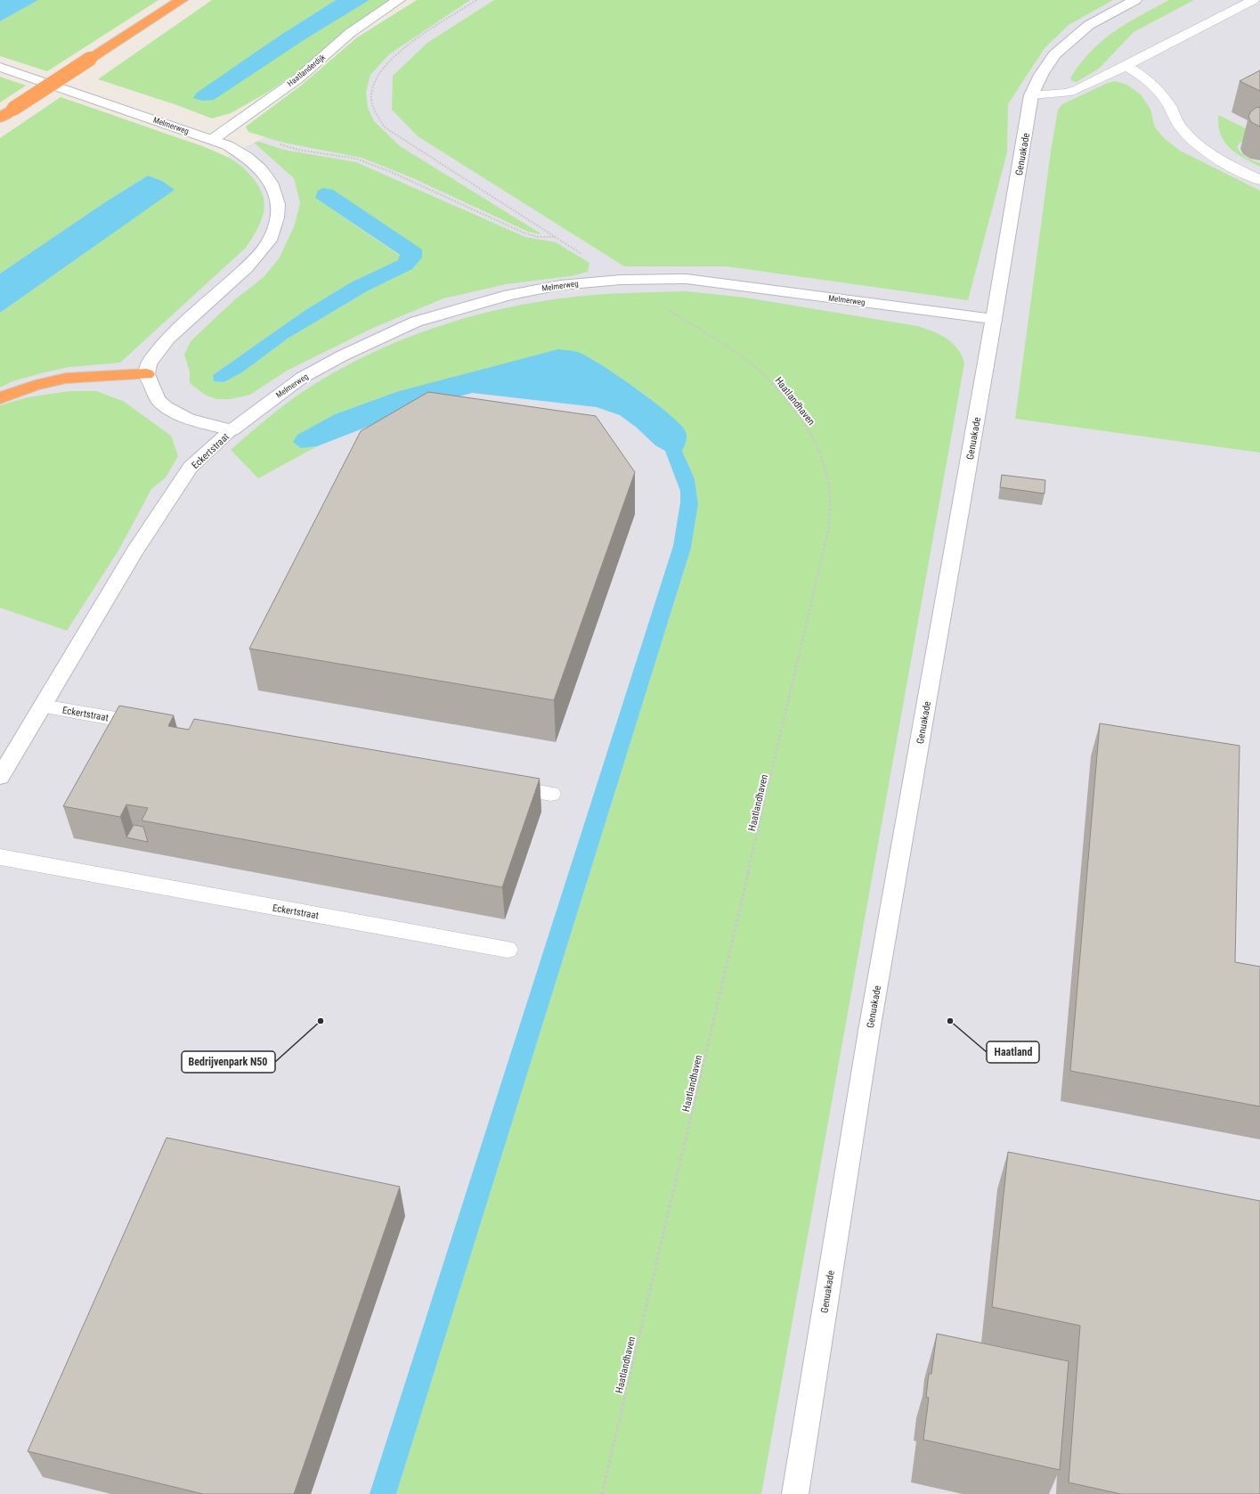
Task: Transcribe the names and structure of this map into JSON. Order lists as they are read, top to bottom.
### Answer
{
  "streets": {
    "street": [
      "Haatlanderdijk",
      "Melmerweg",
      "Genuakade",
      "Eckertstraat"
    ],
    "path": ["Haatlandhaven"]
  },
  "crossings": [
    ["Haatlanderdijk", "Melmerweg"],
    ["Melmerweg", "Genuakade"],
    ["Melmerweg", "Haatlandhaven"],
    ["Melmerweg", "Eckertstraat"]
  ],
  "places": ["Bedrijvenpark N50", "Haatland"]
}
